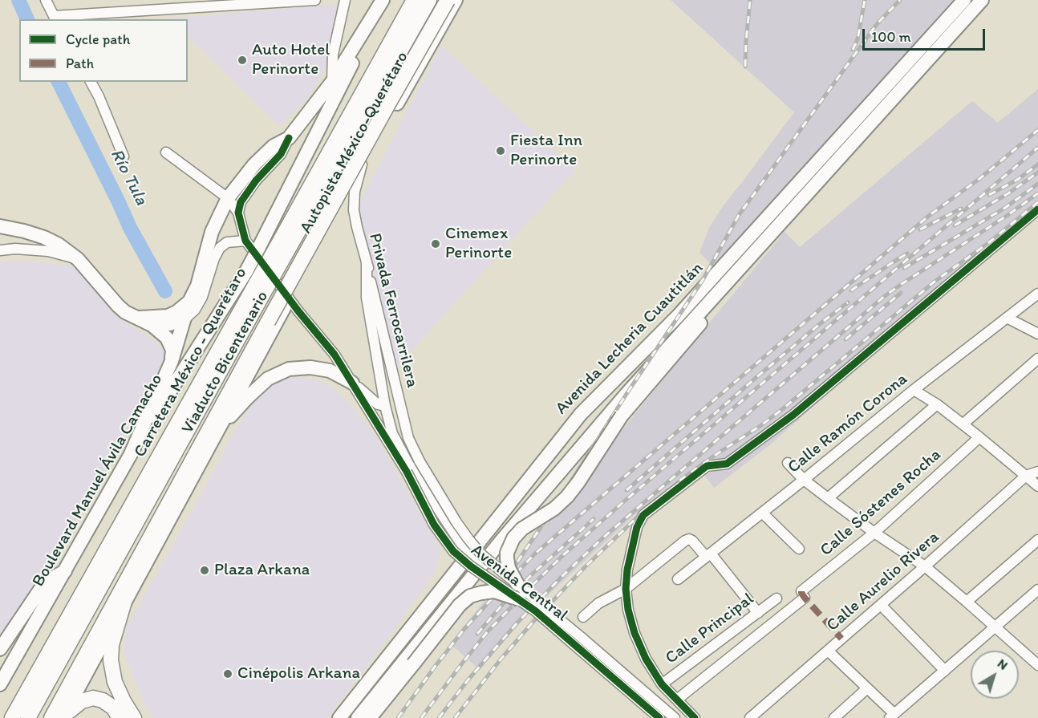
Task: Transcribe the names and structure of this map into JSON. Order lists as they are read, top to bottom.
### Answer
{
  "streets": {
    "highway": ["Carretera México - Querétaro", "Viaducto Bicentenario"],
    "main road": ["Autopista México-Querétaro", "Avenida Lecheria Cuautitlán", "Boulevard Manuel Ávila Camacho"],
    "street": [
      "Privada Ferrocarrilera",
      "Calle Ramón Corona",
      "Calle Sóstenes Rocha",
      "Calle Aurelio Rivera",
      "Avenida Central",
      "Calle Principal"
    ]
  },
  "crossings": [
    ["Autopista México-Querétaro", "Privada Ferrocarrilera"],
    ["Autopista México-Querétaro", "Carretera México - Querétaro"],
    ["Autopista México-Querétaro", "Boulevard Manuel Ávila Camacho"],
    ["Privada Ferrocarrilera", "Avenida Central"],
    ["Carretera México - Querétaro", "Boulevard Manuel Ávila Camacho"]
  ],
  "water": ["Río Tula"],
  "places": [
    "Auto Hotel Perinorte",
    "Fiesta Inn Perinorte",
    "Cinemex Perinorte",
    "Plaza Arkana",
    "Cinépolis Arkana"
  ],
  "legend": ["Cycle path", "Path"],
  "scale_bar": "100 m",
  "north": "top right"
}
